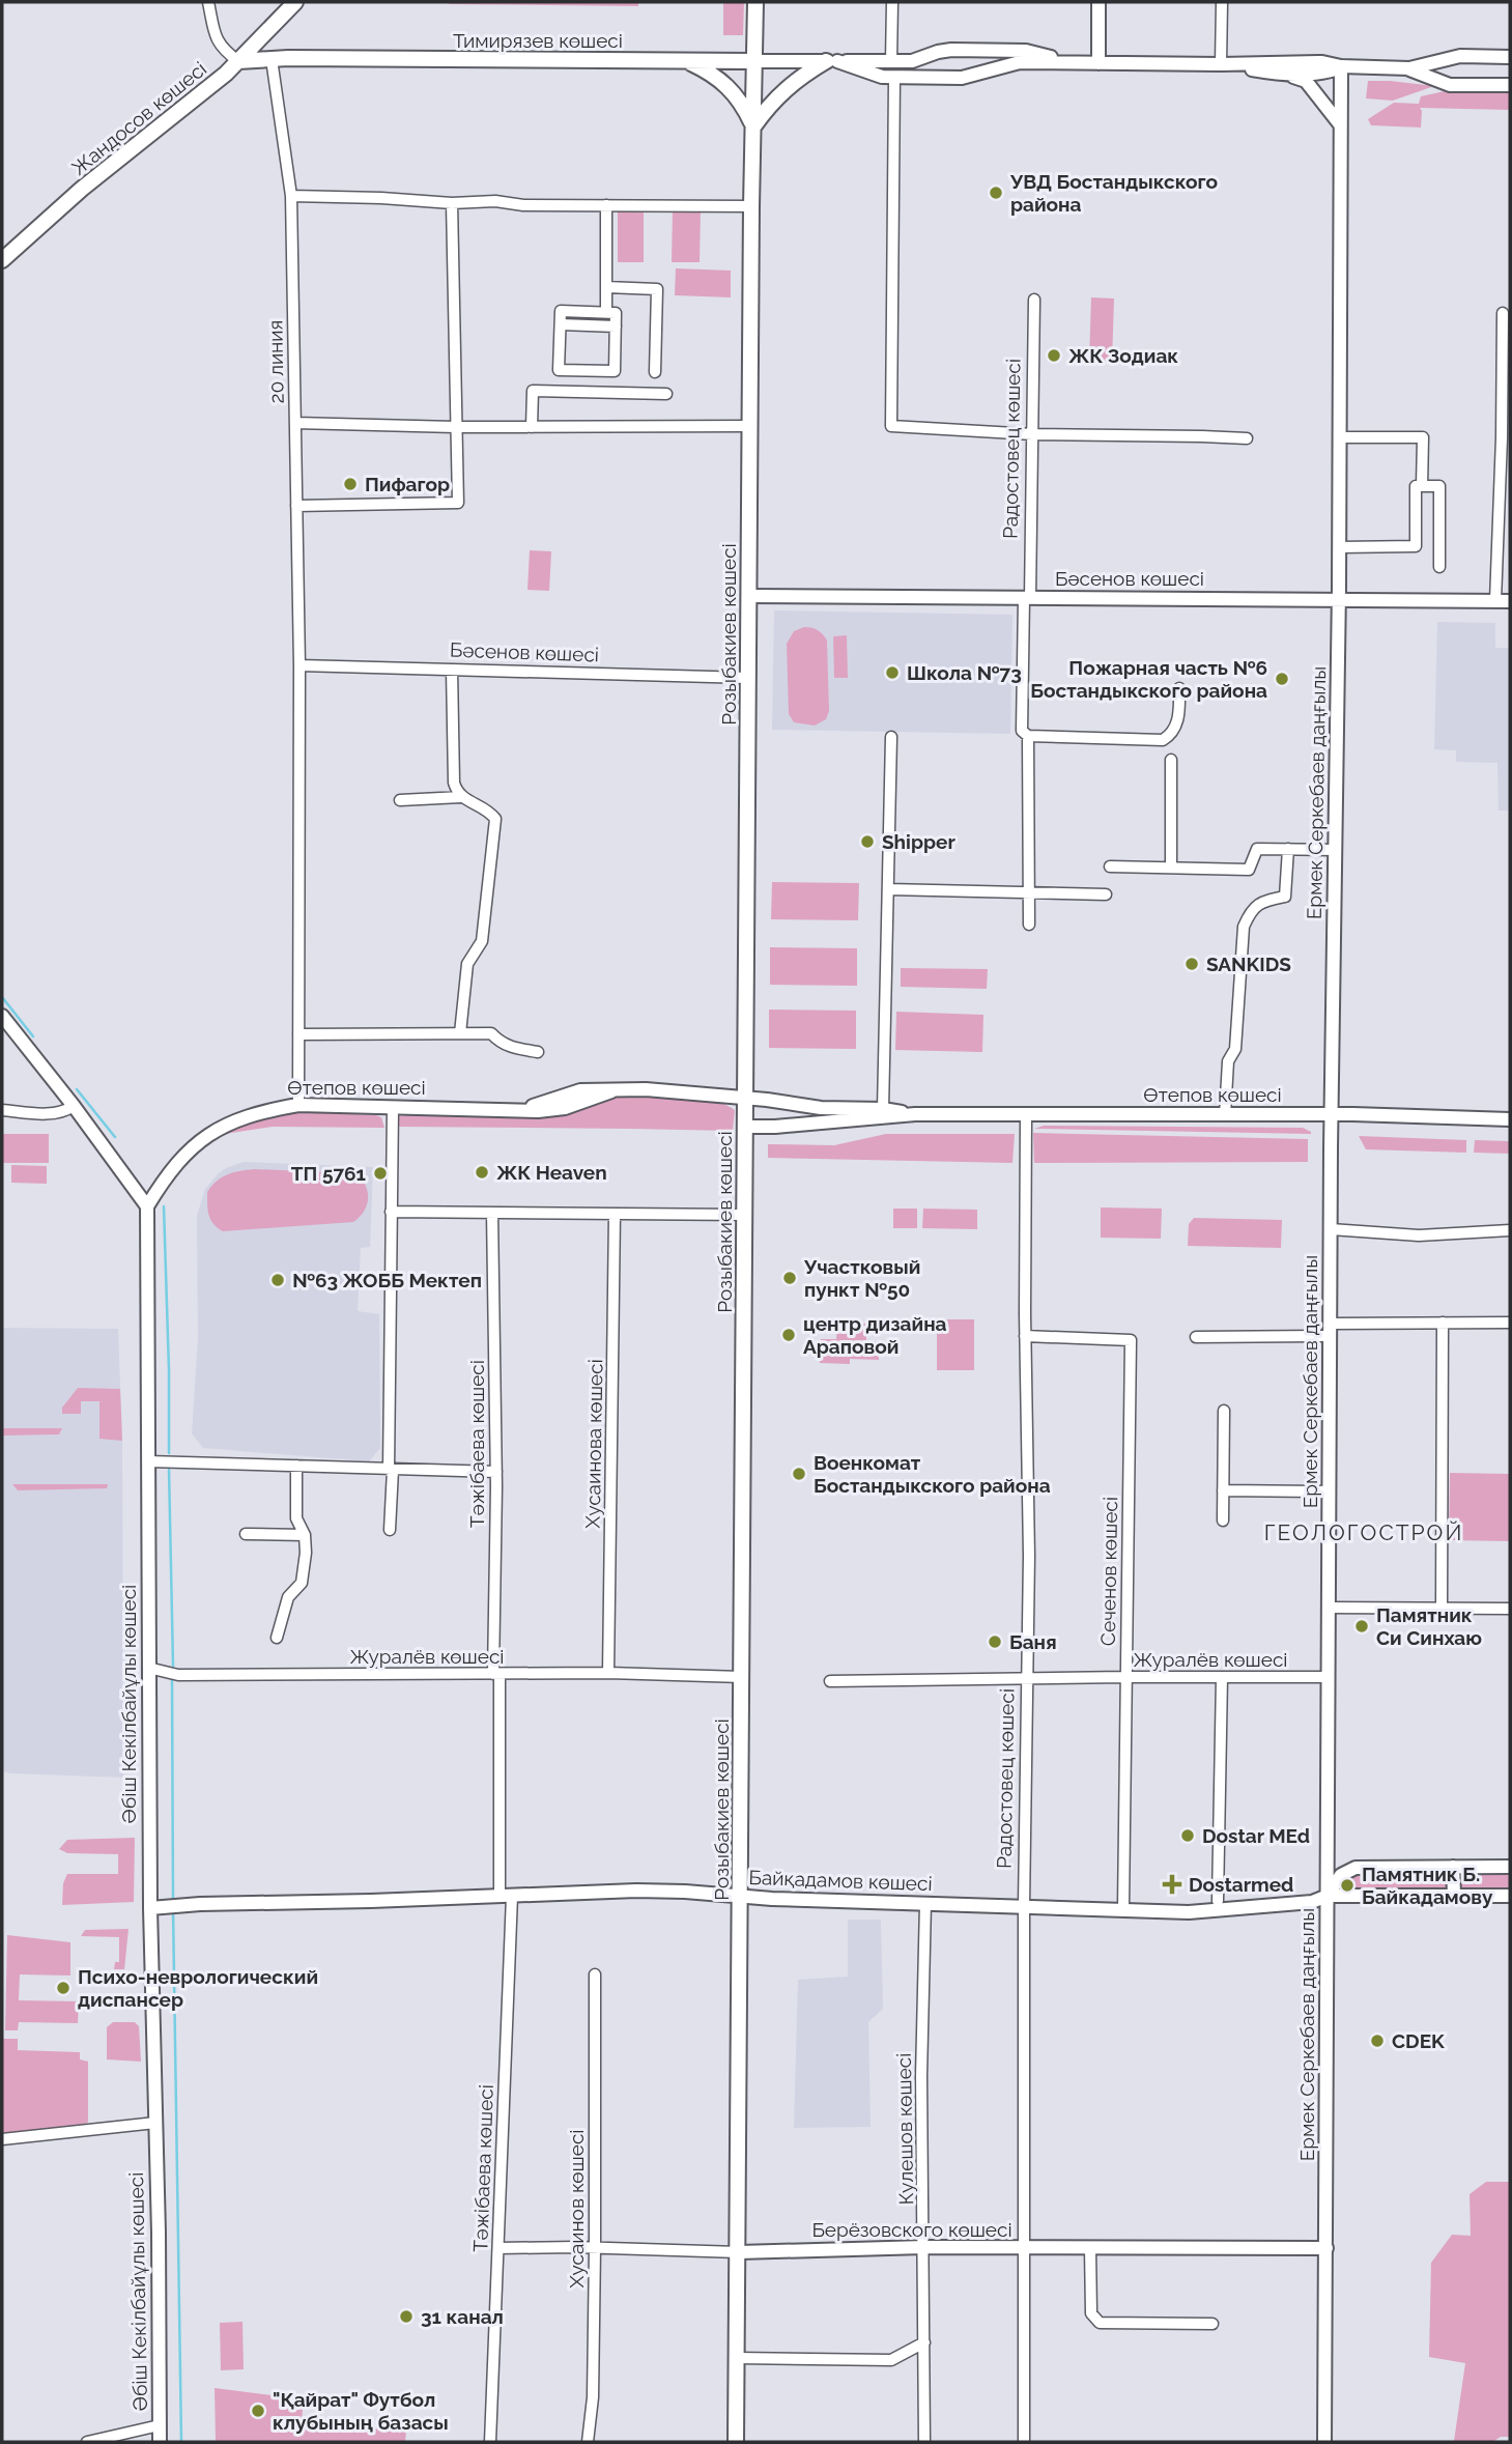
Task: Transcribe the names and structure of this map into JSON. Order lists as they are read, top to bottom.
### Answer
{
  "streets": {
    "main road": ["Тимирязев көшесі", "Жандосов көшесі", "Розыбакиев көшесі"],
    "street": [
      "20 линия",
      "Радостовец көшесі",
      "Бәсенов көшесі",
      "Ермек Серкебаев даңғылы",
      "Өтепов көшесі",
      "Тәжібаева көшесі",
      "Хусаинова көшесі",
      "Сеченов көшесі",
      "Журалёв көшесі",
      "Әбіш Кекілбайұлы көшесі",
      "Байқадамов көшесі",
      "Кулешов көшесі",
      "Хусаинов көшесі",
      "Берёзовского көшесі"
    ]
  },
  "crossings": [
    ["Тимирязев көшесі", "Жандосов көшесі"],
    ["Тимирязев көшесі", "20 линия"],
    ["Тимирязев көшесі", "Розыбакиев көшесі"],
    ["Тимирязев көшесі", "Ермек Серкебаев даңғылы"],
    ["20 линия", "Бәсенов көшесі"],
    ["20 линия", "Өтепов көшесі"],
    ["Радостовец көшесі", "Бәсенов көшесі"],
    ["Радостовец көшесі", "Өтепов көшесі"],
    ["Радостовец көшесі", "Сеченов көшесі"],
    ["Радостовец көшесі", "Журалёв көшесі"],
    ["Радостовец көшесі", "Байқадамов көшесі"],
    ["Радостовец көшесі", "Берёзовского көшесі"],
    ["Бәсенов көшесі", "Розыбакиев көшесі"],
    ["Бәсенов көшесі", "Ермек Серкебаев даңғылы"],
    ["Розыбакиев көшесі", "Өтепов көшесі"],
    ["Розыбакиев көшесі", "Журалёв көшесі"],
    ["Розыбакиев көшесі", "Байқадамов көшесі"],
    ["Розыбакиев көшесі", "Берёзовского көшесі"],
    ["Ермек Серкебаев даңғылы", "Өтепов көшесі"],
    ["Ермек Серкебаев даңғылы", "Журалёв көшесі"],
    ["Ермек Серкебаев даңғылы", "Байқадамов көшесі"],
    ["Ермек Серкебаев даңғылы", "Берёзовского көшесі"],
    ["Өтепов көшесі", "Әбіш Кекілбайұлы көшесі"],
    ["Тәжібаева көшесі", "Журалёв көшесі"],
    ["Тәжібаева көшесі", "Байқадамов көшесі"],
    ["Тәжібаева көшесі", "Берёзовского көшесі"],
    ["Хусаинова көшесі", "Журалёв көшесі"],
    ["Сеченов көшесі", "Журалёв көшесі"],
    ["Сеченов көшесі", "Байқадамов көшесі"],
    ["Журалёв көшесі", "Әбіш Кекілбайұлы көшесі"],
    ["Әбіш Кекілбайұлы көшесі", "Байқадамов көшесі"],
    ["Байқадамов көшесі", "Кулешов көшесі"],
    ["Кулешов көшесі", "Берёзовского көшесі"],
    ["Хусаинов көшесі", "Берёзовского көшесі"]
  ],
  "districts": ["ГЕОЛОГОСТРОЙ"],
  "places": {
    "other": [
      "УВД Бостандыкского района",
      "ЖК Зодиак",
      "Пифагор",
      "Школа №73",
      "Пожарная часть №6 Бостандыкского района",
      "Shipper",
      "SANKIDS",
      "ЖК Heaven",
      "ТП 5761",
      "Участковый пункт №50",
      "№63 ЖОББ Мектеп",
      "центр дизайна Араповой",
      "Военкомат Бостандыкского района",
      "Памятник Си Синхаю",
      "Баня",
      "Dostar MEd",
      "Памятник Б. Байкадамову",
      "Психо-неврологический диспансер",
      "CDEK",
      "31 канал",
      "\"Қайрат\" Футбол клубының базасы"
    ],
    "health": ["Dostarmed"]
  }
}
